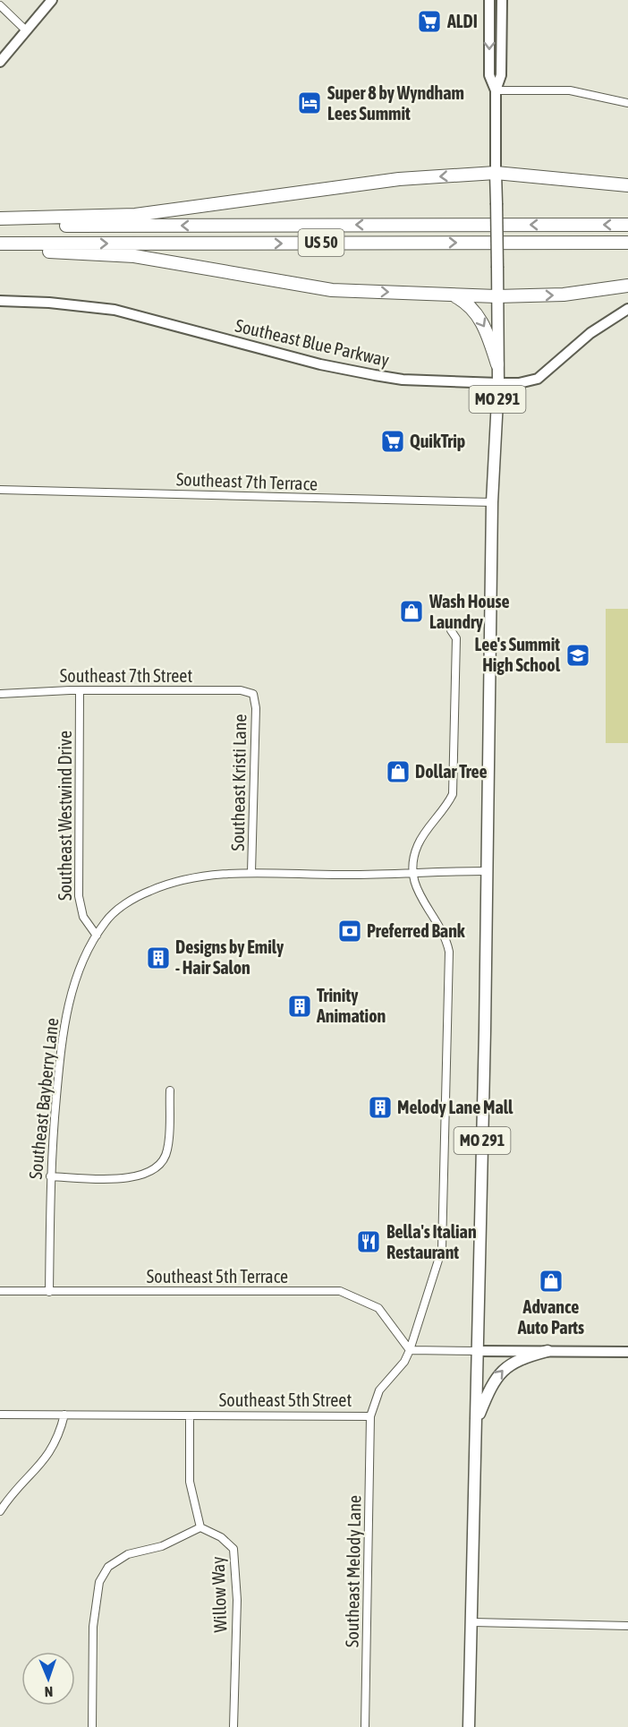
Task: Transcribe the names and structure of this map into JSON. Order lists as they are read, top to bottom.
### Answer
{
  "streets": {
    "highway": ["US 50"],
    "main road": ["MO 291"],
    "street": [
      "Southeast Blue Parkway",
      "Southeast 7th Terrace",
      "Southeast 7th Street",
      "Southeast Kristi Lane",
      "Southeast Westwind Drive",
      "Southeast Bayberry Lane",
      "Southeast 5th Terrace",
      "Southeast 5th Street",
      "Southeast Melody Lane",
      "Willow Way"
    ]
  },
  "crossings": [
    ["Southeast Blue Parkway", "MO 291"],
    ["MO 291", "Southeast 7th Terrace"],
    ["MO 291", "Southeast Bayberry Lane"],
    ["Southeast 7th Street", "Southeast Kristi Lane"],
    ["Southeast 7th Street", "Southeast Westwind Drive"],
    ["Southeast Kristi Lane", "Southeast Bayberry Lane"],
    ["Southeast Westwind Drive", "Southeast Bayberry Lane"],
    ["Southeast Bayberry Lane", "Southeast 5th Terrace"],
    ["Southeast 5th Terrace", "Southeast 5th Street"],
    ["Southeast 5th Street", "Southeast Melody Lane"]
  ],
  "places": {
    "supermarket": ["ALDI", "QuikTrip"],
    "hotel": ["Super 8 by Wyndham Lees Summit"],
    "shop": ["Wash House Laundry", "Dollar Tree", "Advance Auto Parts"],
    "school or university": ["Lee's Summit High School"],
    "bank": ["Preferred Bank"],
    "building": ["Designs by Emily - Hair Salon", "Trinity Animation", "Melody Lane Mall"],
    "restaurant": ["Bella's Italian Restaurant"]
  },
  "north": "bottom"
}
